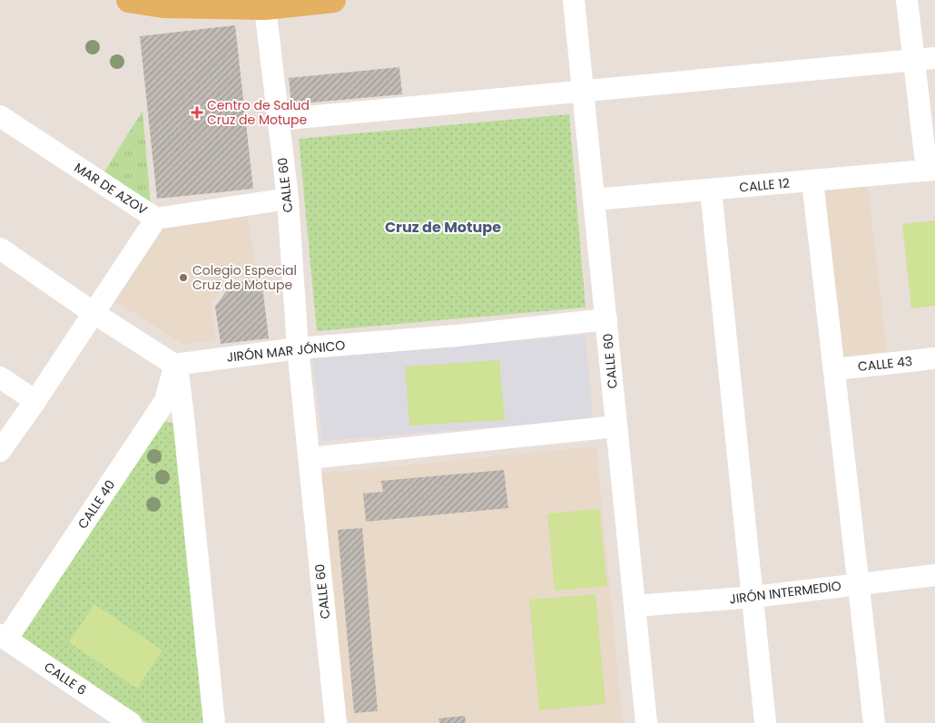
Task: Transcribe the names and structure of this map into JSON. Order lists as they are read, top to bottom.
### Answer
{
  "streets": {
    "street": [
      "CALLE 60",
      "CALLE 12",
      "MAR DE AZOV",
      "JIRÓN MAR JÓNICO",
      "CALLE 43",
      "CALLE 40",
      "JIRÓN INTERMEDIO",
      "CALLE 6"
    ]
  },
  "crossings": [
    ["CALLE 60", "CALLE 12"],
    ["CALLE 60", "MAR DE AZOV"],
    ["CALLE 60", "JIRÓN MAR JÓNICO"],
    ["CALLE 60", "JIRÓN INTERMEDIO"],
    ["JIRÓN MAR JÓNICO", "CALLE 40"],
    ["CALLE 40", "CALLE 6"]
  ],
  "districts": ["Cruz de Motupe"],
  "places": {
    "health": ["Centro de Salud Cruz de Motupe"],
    "other": ["Colegio Especial Cruz de Motupe"]
  }
}
